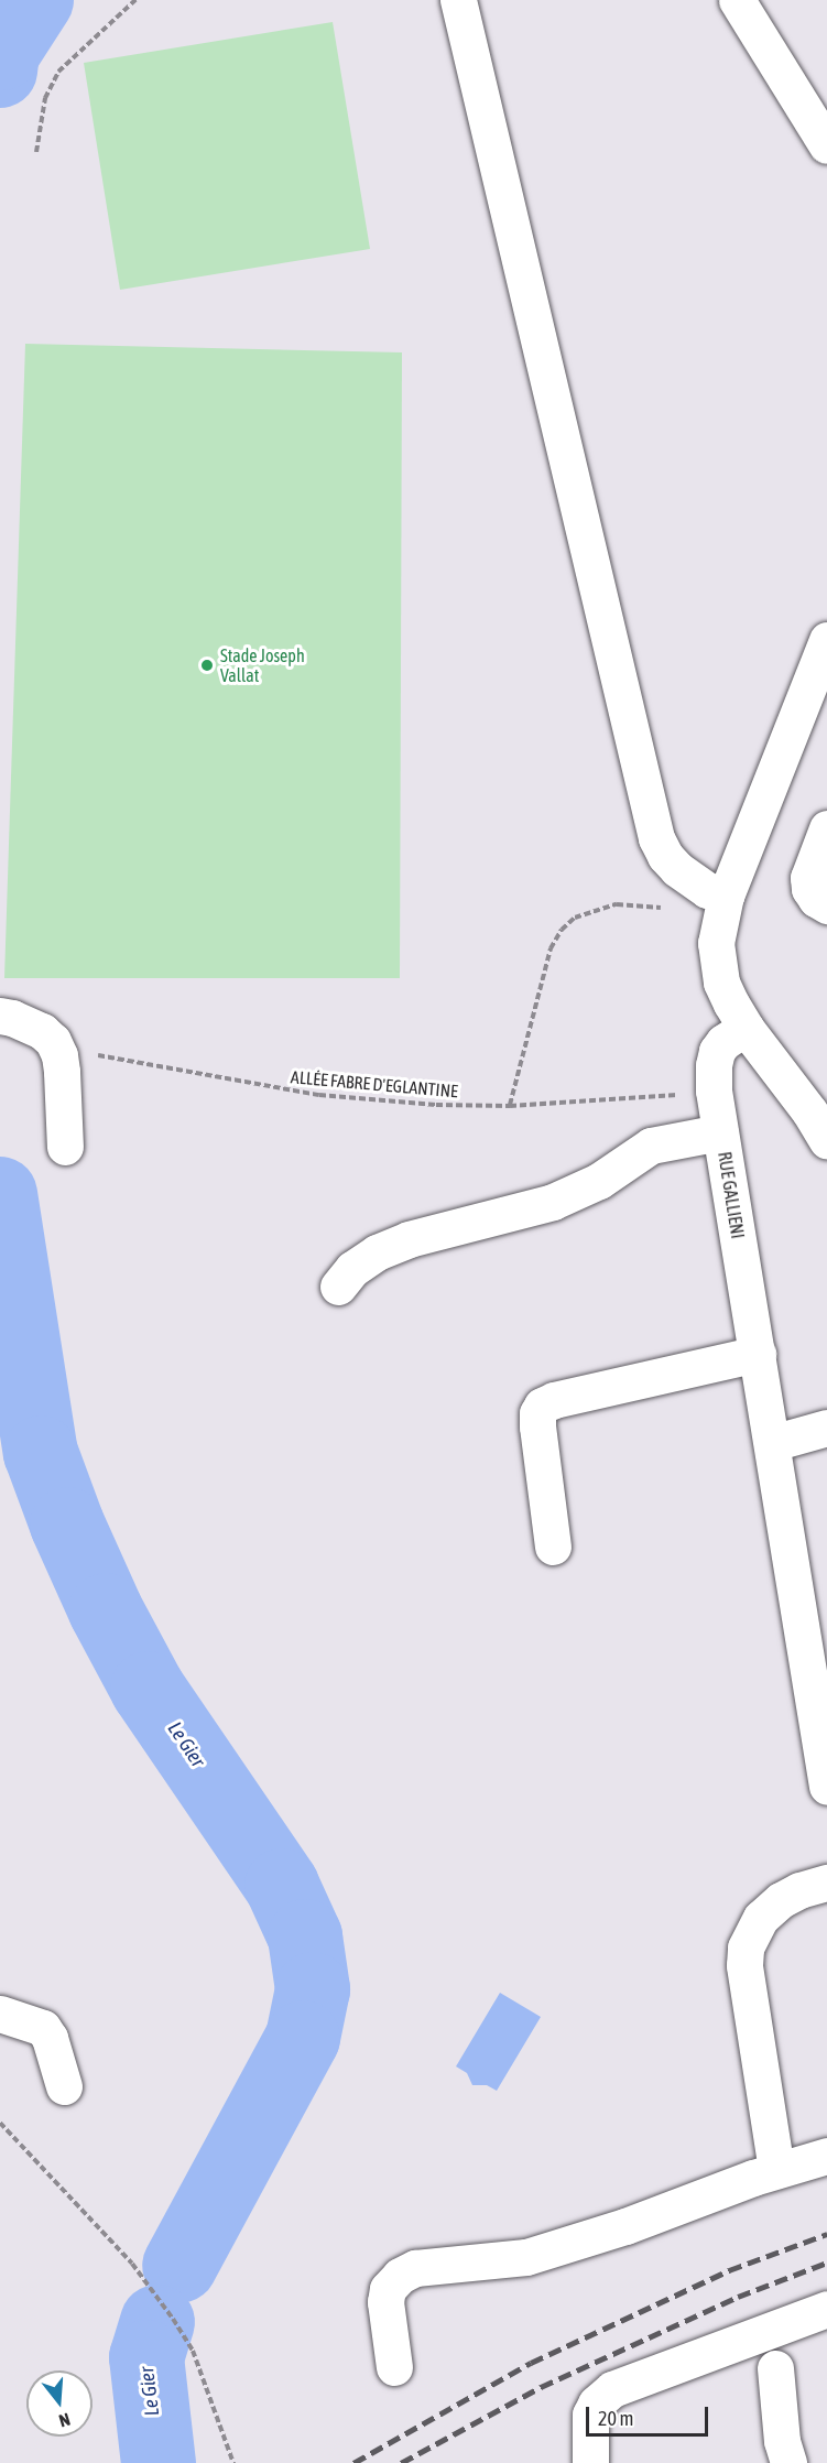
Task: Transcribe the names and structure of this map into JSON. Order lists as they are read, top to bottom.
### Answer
{
  "streets": {
    "street": ["RUE GALLIENI"],
    "path": ["ALLÉE FABRE D'EGLANTINE"]
  },
  "water": ["Le Gier"],
  "places": ["Stade Joseph Vallat"],
  "scale_bar": "20 m",
  "north": "bottom"
}
